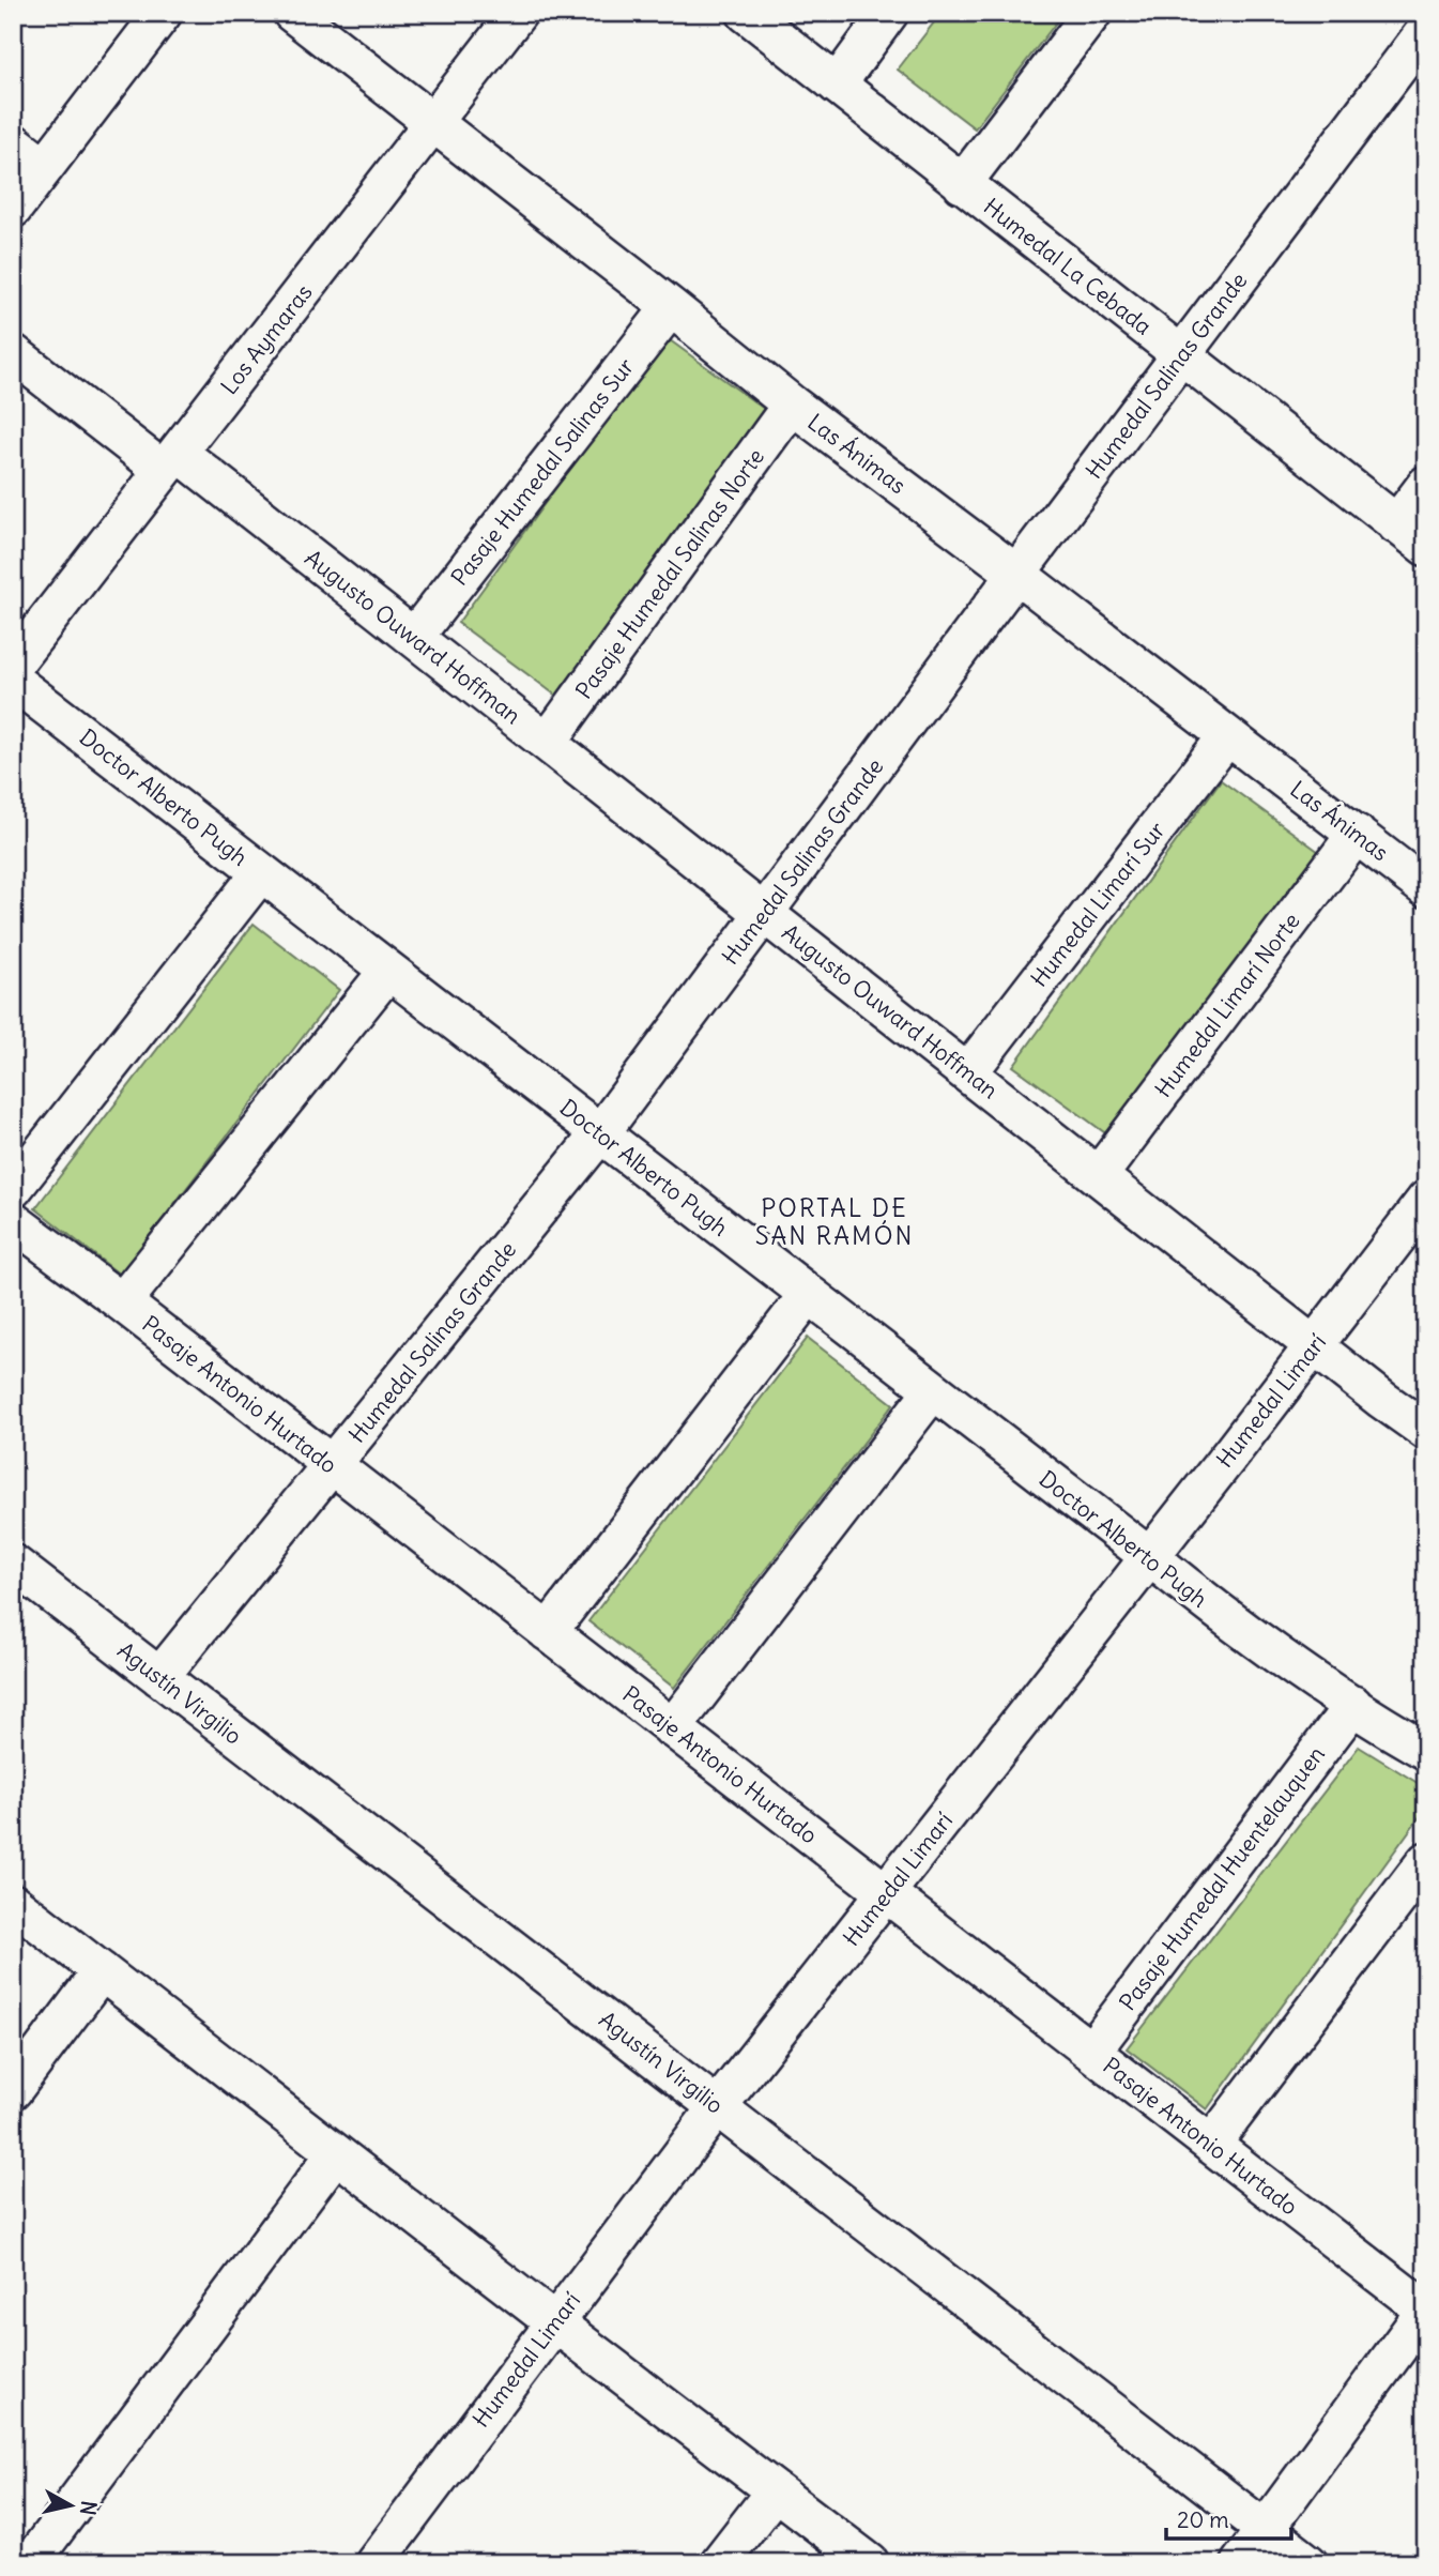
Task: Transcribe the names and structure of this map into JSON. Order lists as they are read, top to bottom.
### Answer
{
  "streets": {
    "street": [
      "Humedal La Cebada",
      "Los Aymaras",
      "Humedal Salinas Grande",
      "Las Ánimas",
      "Pasaje Humedal Salinas Sur",
      "Pasaje Humedal Salinas Norte",
      "Augusto Ouward Hoffman",
      "Doctor Alberto Pugh",
      "Humedal Limarí Sur",
      "Humedal Limarí Norte",
      "Pasaje Antonio Hurtado",
      "Humedal Limarí",
      "Agustín Virgilio",
      "Pasaje Humedal Huentelauquen"
    ]
  },
  "crossings": [
    ["Humedal La Cebada", "Humedal Salinas Grande"],
    ["Los Aymaras", "Las Ánimas"],
    ["Los Aymaras", "Augusto Ouward Hoffman"],
    ["Humedal Salinas Grande", "Las Ánimas"],
    ["Humedal Salinas Grande", "Augusto Ouward Hoffman"],
    ["Humedal Salinas Grande", "Doctor Alberto Pugh"],
    ["Humedal Salinas Grande", "Pasaje Antonio Hurtado"],
    ["Humedal Salinas Grande", "Agustín Virgilio"],
    ["Las Ánimas", "Pasaje Humedal Salinas Sur"],
    ["Las Ánimas", "Pasaje Humedal Salinas Norte"],
    ["Las Ánimas", "Humedal Limarí Sur"],
    ["Las Ánimas", "Humedal Limarí Norte"],
    ["Pasaje Humedal Salinas Sur", "Augusto Ouward Hoffman"],
    ["Pasaje Humedal Salinas Norte", "Augusto Ouward Hoffman"],
    ["Augusto Ouward Hoffman", "Humedal Limarí Sur"],
    ["Augusto Ouward Hoffman", "Humedal Limarí Norte"],
    ["Augusto Ouward Hoffman", "Humedal Limarí"],
    ["Doctor Alberto Pugh", "Humedal Limarí"],
    ["Doctor Alberto Pugh", "Pasaje Humedal Huentelauquen"],
    ["Pasaje Antonio Hurtado", "Humedal Limarí"],
    ["Pasaje Antonio Hurtado", "Pasaje Humedal Huentelauquen"],
    ["Humedal Limarí", "Agustín Virgilio"]
  ],
  "districts": ["PORTAL DE SAN RAMÓN"],
  "scale_bar": "20 m",
  "north": "right"
}
